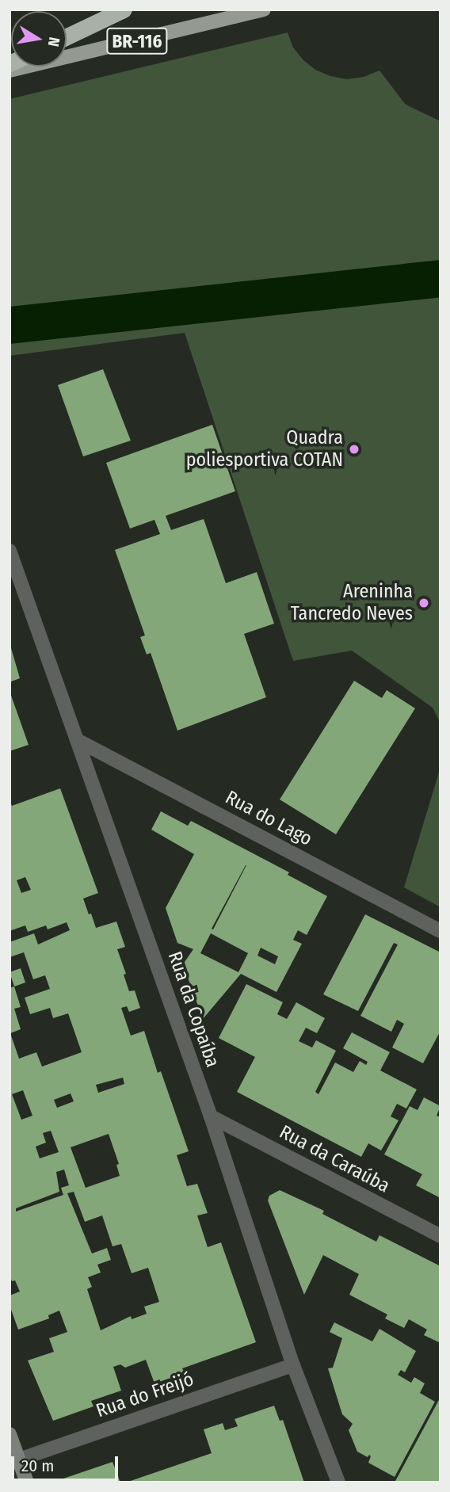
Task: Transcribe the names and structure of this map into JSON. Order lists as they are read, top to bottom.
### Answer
{
  "streets": {
    "main road": ["BR-116"],
    "street": [
      "Rua do Lago",
      "Rua da Copaíba",
      "Rua da Caraúba",
      "Rua do Freijó"
    ]
  },
  "crossings": [
    ["Rua do Lago", "Rua da Copaíba"],
    ["Rua da Copaíba", "Rua da Caraúba"],
    ["Rua da Copaíba", "Rua do Freijó"]
  ],
  "places": ["Quadra poliesportiva COTAN", "Areninha Tancredo Neves"],
  "scale_bar": "20 m",
  "north": "right"
}
